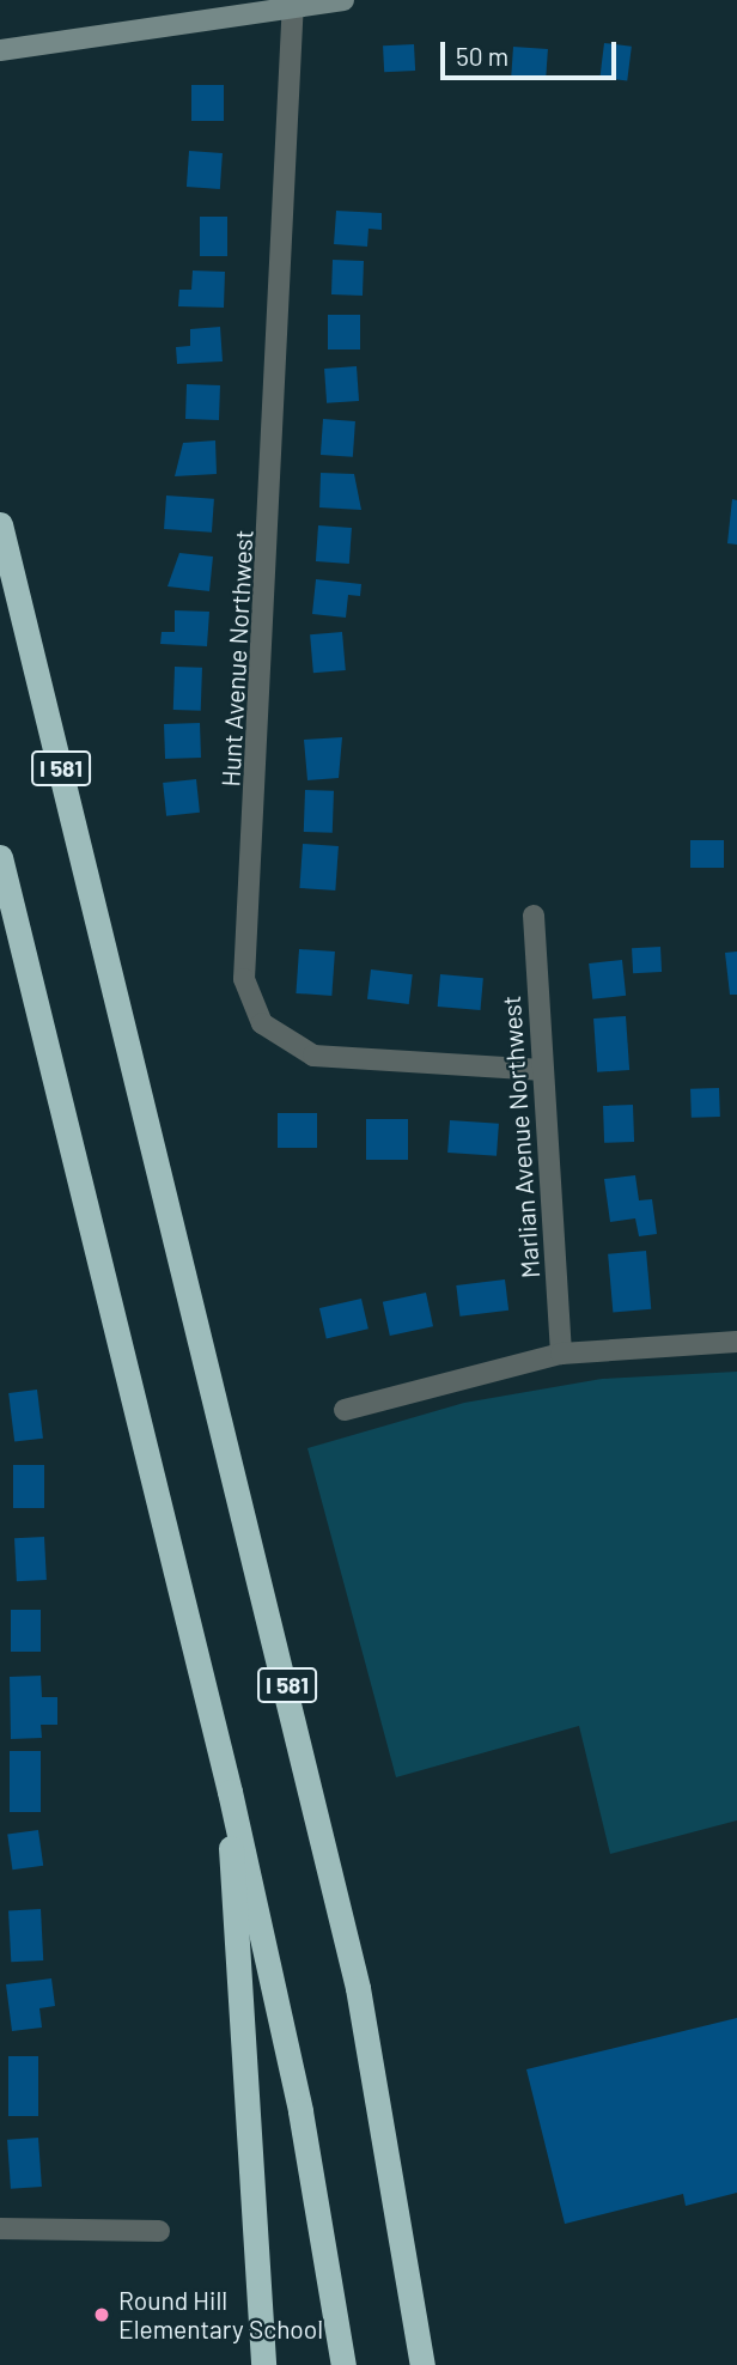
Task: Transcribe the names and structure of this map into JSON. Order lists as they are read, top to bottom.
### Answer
{
  "streets": {
    "highway": ["I 581"],
    "street": ["Hunt Avenue Northwest", "Marlian Avenue Northwest"]
  },
  "crossings": [
    ["Hunt Avenue Northwest", "Marlian Avenue Northwest"]
  ],
  "places": ["Round Hill Elementary School"],
  "scale_bar": "50 m"
}
